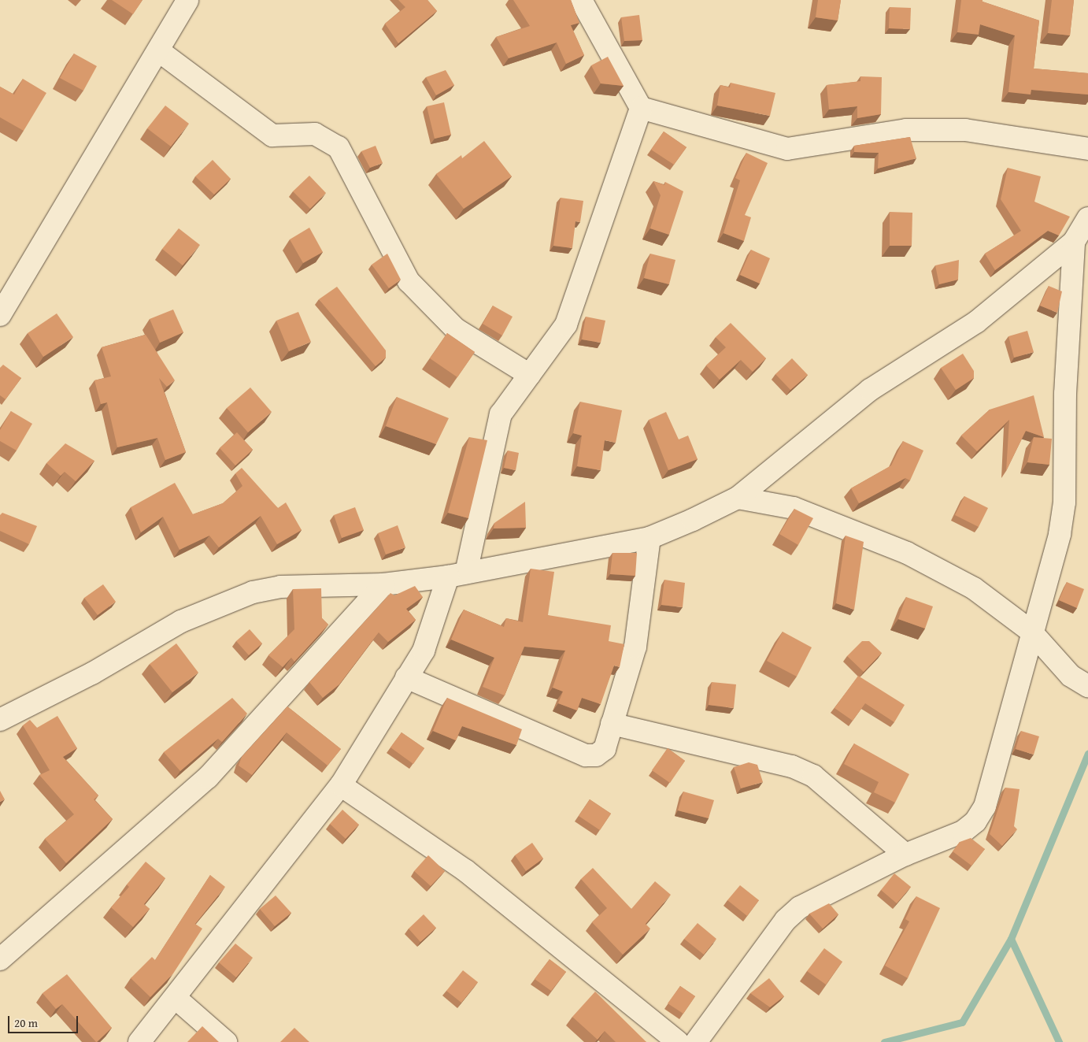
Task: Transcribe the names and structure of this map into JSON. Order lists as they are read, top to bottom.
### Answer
{
  "scale_bar": "20 m"
}
